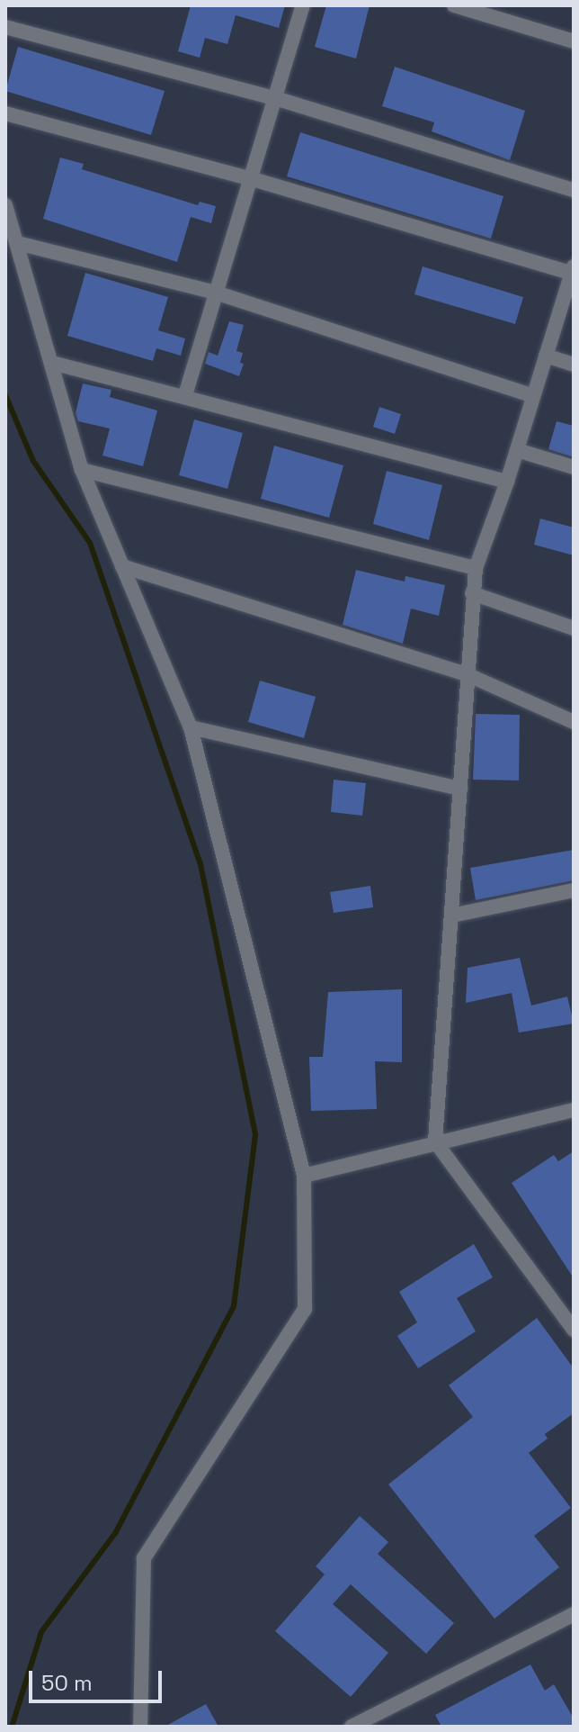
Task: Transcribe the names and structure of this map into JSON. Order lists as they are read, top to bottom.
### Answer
{
  "scale_bar": "50 m"
}
